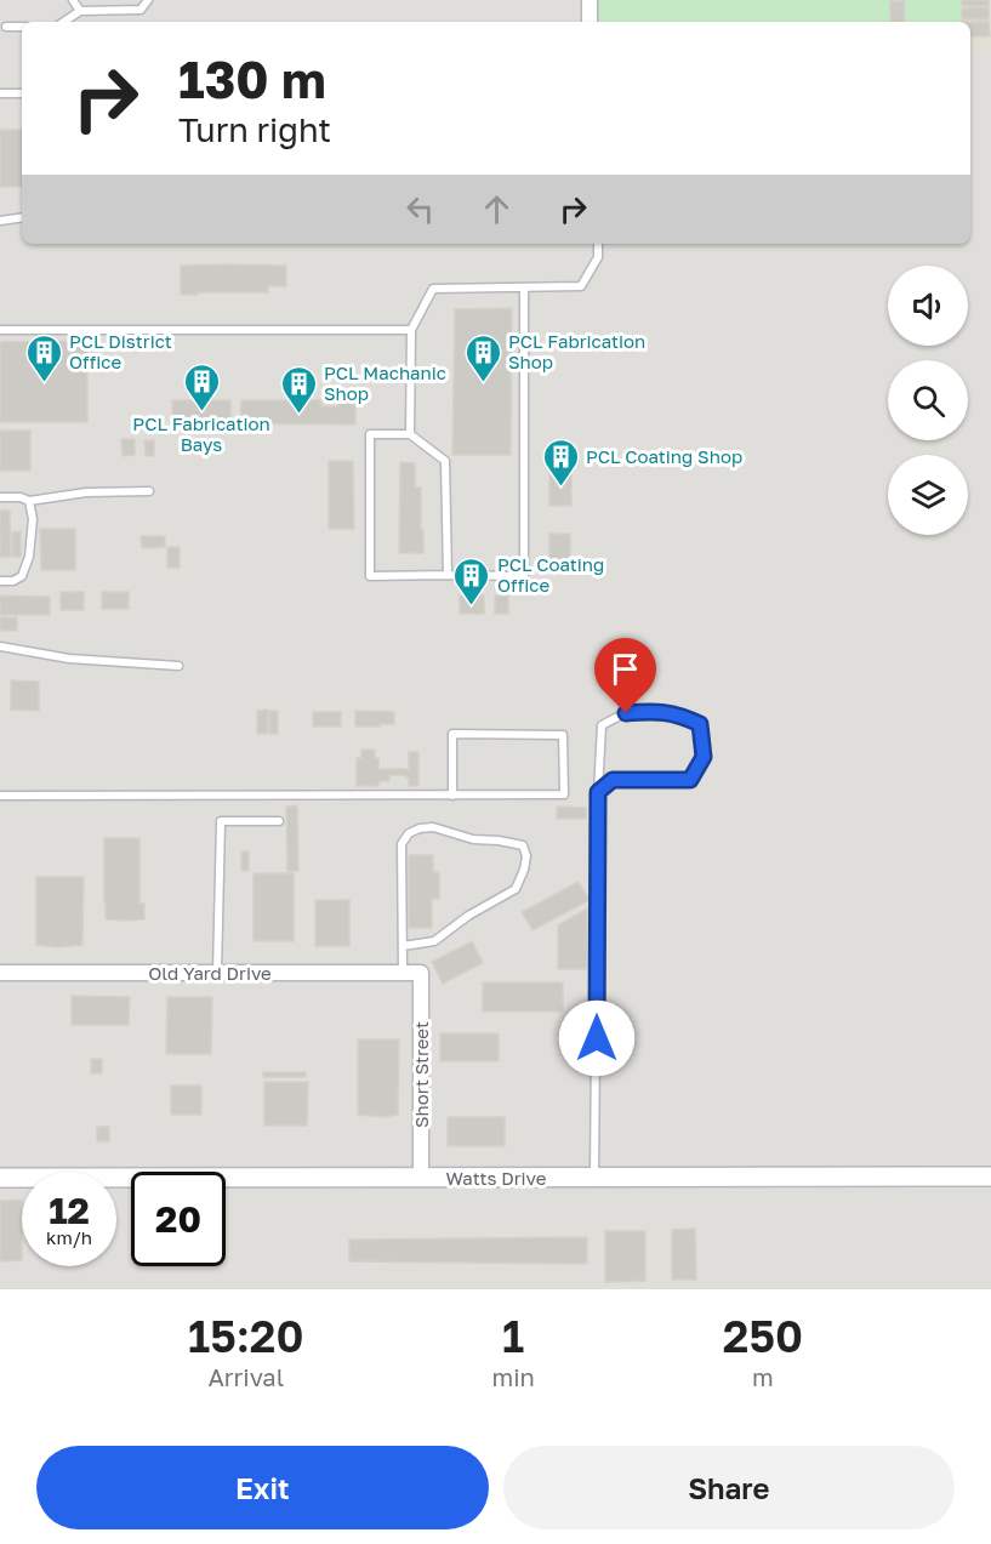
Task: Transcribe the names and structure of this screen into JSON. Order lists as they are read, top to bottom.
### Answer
{
  "streets": {
    "street": ["Old Yard Drive", "Short Street", "Watts Drive"]
  },
  "crossings": [
    ["Old Yard Drive", "Short Street"],
    ["Short Street", "Watts Drive"]
  ],
  "places": {
    "building": [
      "PCL District Office",
      "PCL Fabrication Shop",
      "PCL Fabrication Bays",
      "PCL Machanic Shop",
      "PCL Coating Shop",
      "PCL Coating Office"
    ]
  },
  "page": {
    "turn": ["130 m", "Turn right"],
    "speed": "12 km/h",
    "limit": "20",
    "eta": [
      "15:20",
      "Arrival",
      "1",
      "min",
      "250",
      "m"
    ],
    "buttons": ["Exit", "Share"]
  }
}
